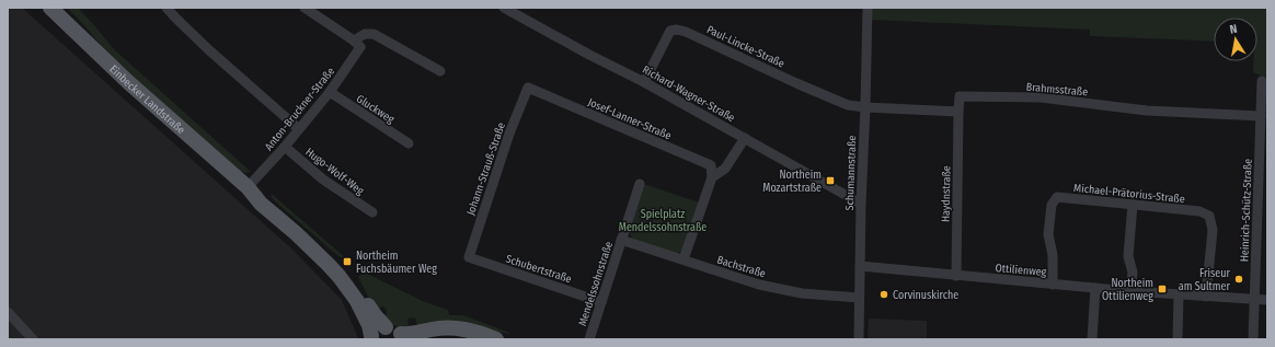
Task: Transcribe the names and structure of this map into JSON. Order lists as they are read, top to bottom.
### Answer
{
  "streets": {
    "main road": ["Einbecker Landstraße"],
    "street": [
      "Paul-Lincke-Straße",
      "Brahmsstraße",
      "Richard-Wagner-Straße",
      "Anton-Bruckner-Straße",
      "Gluckweg",
      "Josef-Lanner-Straße",
      "Johann-Strauß-Straße",
      "Hugo-Wolf-Weg",
      "Schumannstraße",
      "Michael-Prätorius-Straße",
      "Haydnstraße",
      "Heinrich-Schütz-Straße",
      "Bachstraße",
      "Schubertstraße",
      "Ottilienweg",
      "Mendelssohnstraße"
    ]
  },
  "crossings": [
    ["Paul-Lincke-Straße", "Richard-Wagner-Straße"],
    ["Paul-Lincke-Straße", "Schumannstraße"],
    ["Brahmsstraße", "Haydnstraße"],
    ["Brahmsstraße", "Heinrich-Schütz-Straße"],
    ["Richard-Wagner-Straße", "Schumannstraße"],
    ["Einbecker Landstraße", "Anton-Bruckner-Straße"],
    ["Anton-Bruckner-Straße", "Gluckweg"],
    ["Anton-Bruckner-Straße", "Hugo-Wolf-Weg"],
    ["Josef-Lanner-Straße", "Johann-Strauß-Straße"],
    ["Johann-Strauß-Straße", "Schubertstraße"],
    ["Schumannstraße", "Bachstraße"],
    ["Schumannstraße", "Ottilienweg"],
    ["Michael-Prätorius-Straße", "Ottilienweg"],
    ["Haydnstraße", "Ottilienweg"],
    ["Heinrich-Schütz-Straße", "Ottilienweg"],
    ["Bachstraße", "Mendelssohnstraße"],
    ["Schubertstraße", "Mendelssohnstraße"]
  ],
  "parks": ["Spielplatz Mendelssohnstraße"],
  "places": {
    "transit": ["Northeim Mozartstraße", "Northeim Fuchsbäumer Weg", "Northeim Ottilienweg"],
    "other": ["Friseur am Sultmer", "Corvinuskirche"]
  },
  "north": "top"
}
